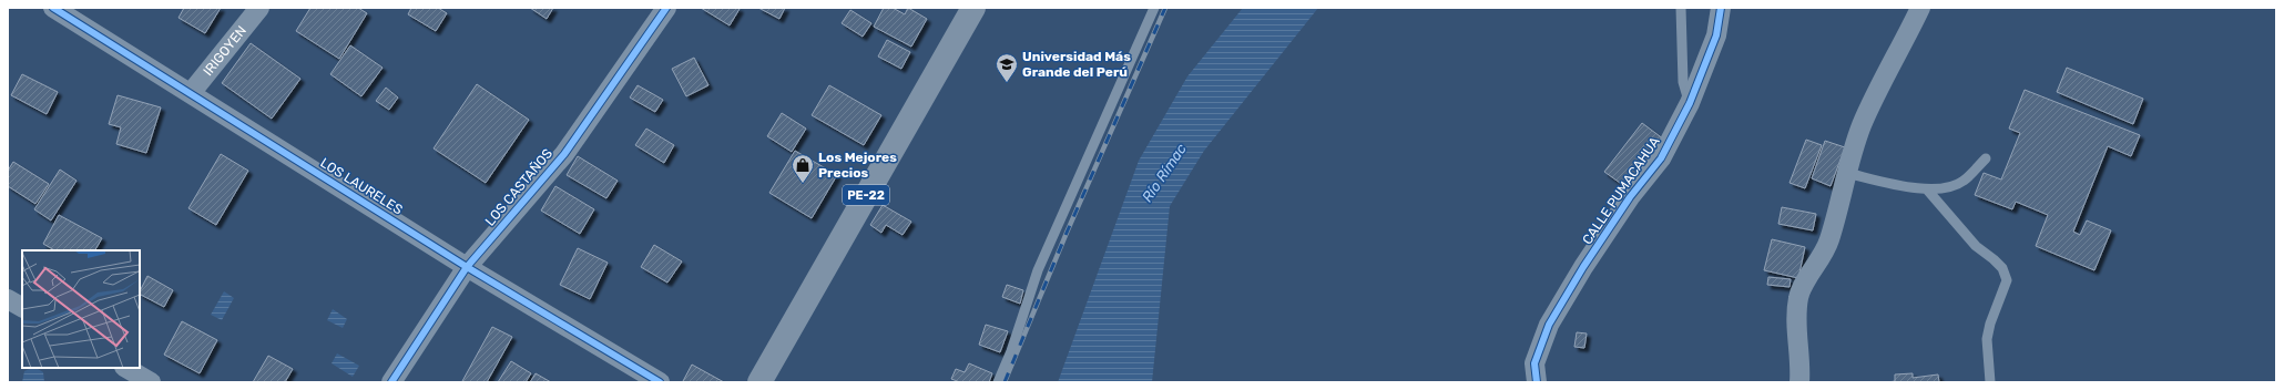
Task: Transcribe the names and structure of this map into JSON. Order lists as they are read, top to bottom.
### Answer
{
  "streets": {
    "highway": ["PE-22"],
    "street": [
      "IRIGOYEN",
      "LOS LAURELES",
      "LOS CASTAÑOS",
      "CALLE PUMACAHUA"
    ]
  },
  "crossings": [
    ["IRIGOYEN", "LOS LAURELES"],
    ["LOS LAURELES", "LOS CASTAÑOS"]
  ],
  "water": ["Río Rímac"],
  "places": {
    "school or university": ["Universidad Más Grande del Perú"],
    "shop": ["Los Mejores Precios"]
  }
}
